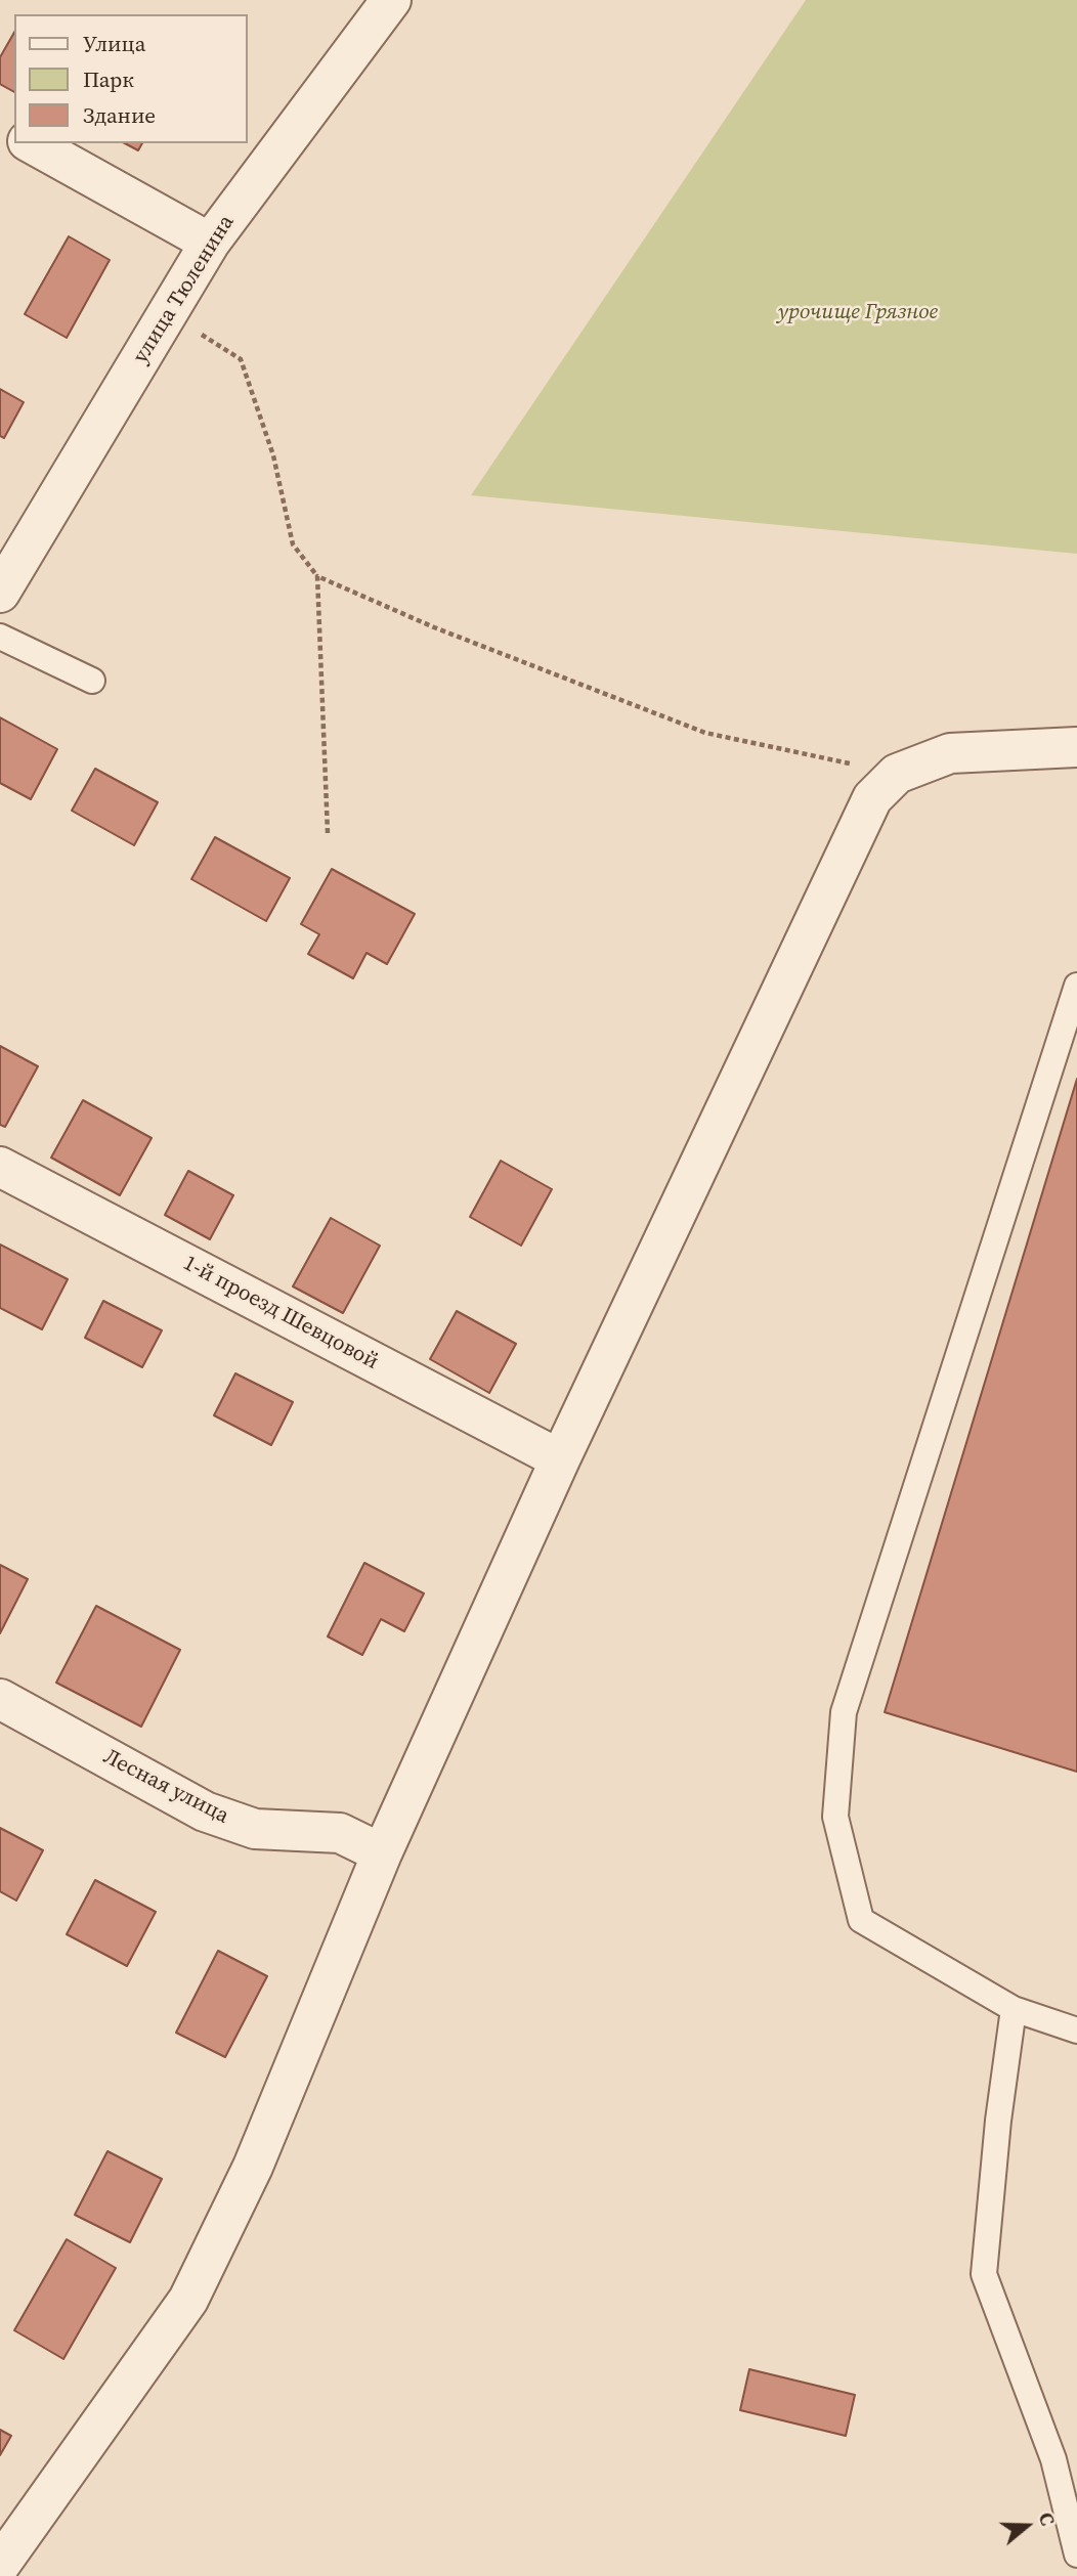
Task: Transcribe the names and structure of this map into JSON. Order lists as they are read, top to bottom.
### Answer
{
  "streets": {
    "street": ["улица Тюленина", "1-й проезд Шевцовой", "Лесная улица"]
  },
  "parks": ["урочище Грязное"],
  "legend": ["Улица", "Парк", "Здание"],
  "north": "right"
}
